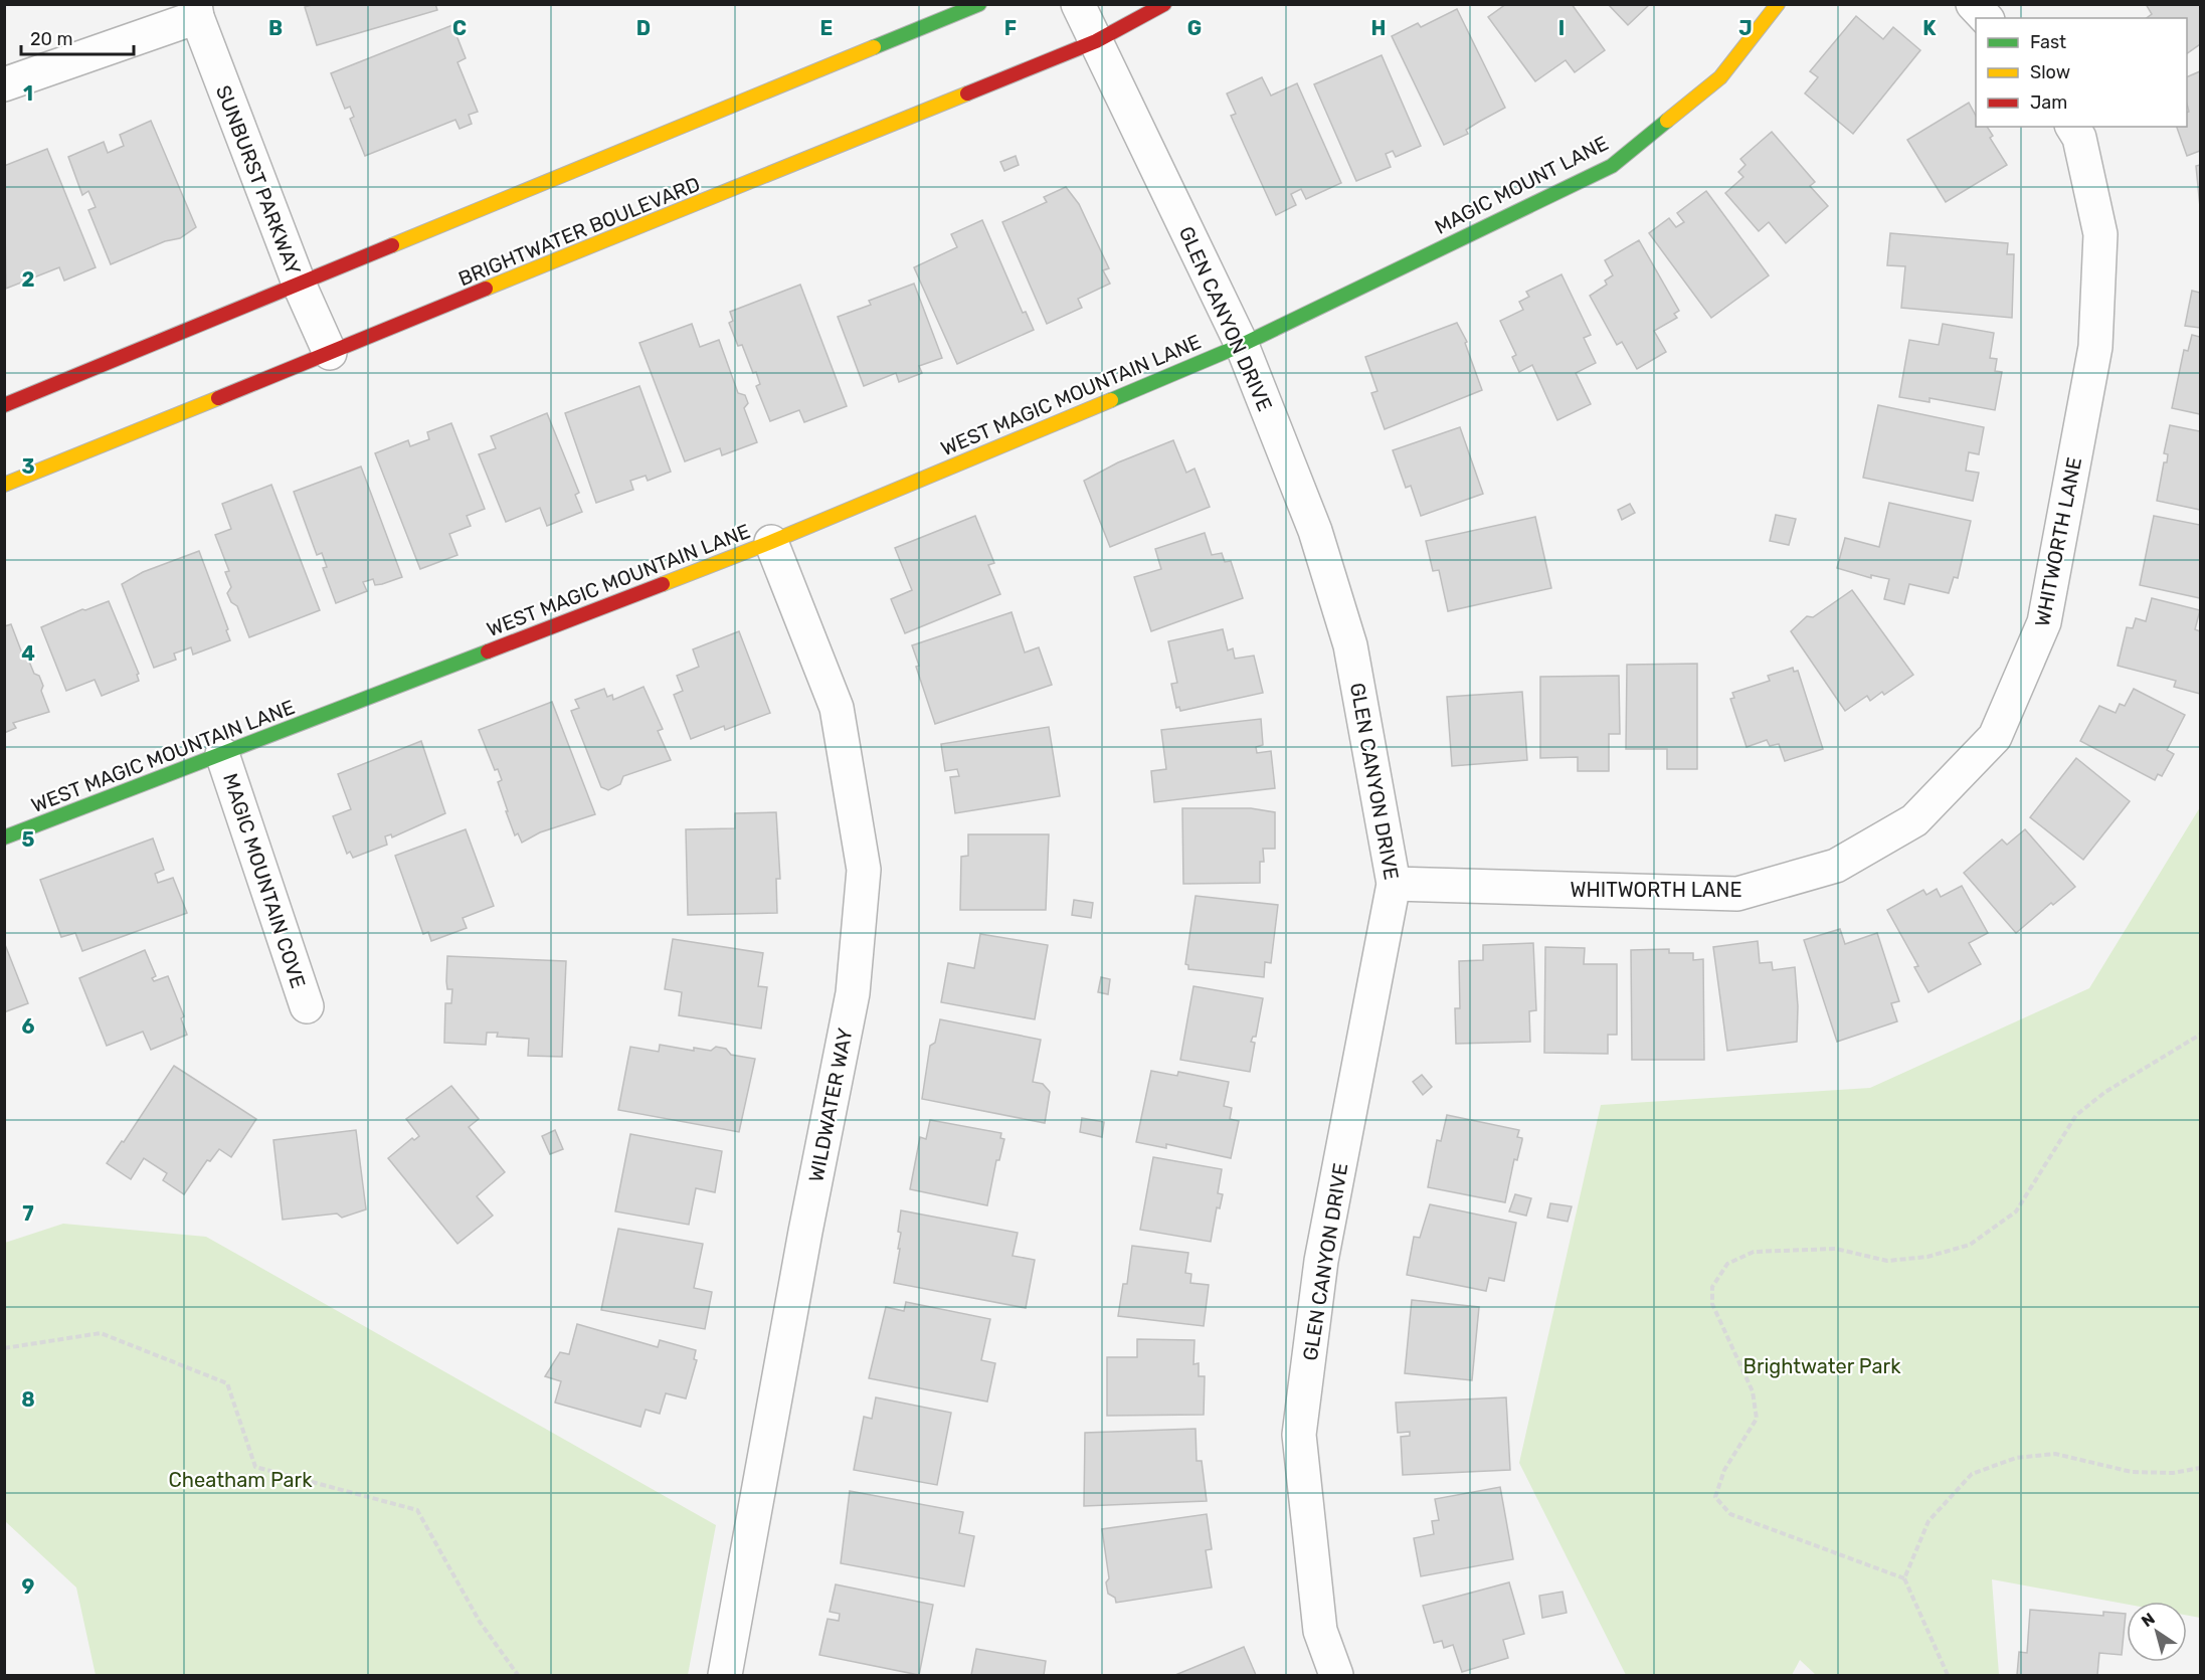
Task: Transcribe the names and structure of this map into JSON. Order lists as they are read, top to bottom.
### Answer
{
  "streets": {
    "street": [
      "SUNBURST PARKWAY",
      "MAGIC MOUNT LANE",
      "BRIGHTWATER BOULEVARD",
      "GLEN CANYON DRIVE",
      "WEST MAGIC MOUNTAIN LANE",
      "WHITWORTH LANE",
      "MAGIC MOUNTAIN COVE",
      "WILDWATER WAY"
    ]
  },
  "crossings": [
    ["SUNBURST PARKWAY", "BRIGHTWATER BOULEVARD"],
    ["MAGIC MOUNT LANE", "GLEN CANYON DRIVE"],
    ["MAGIC MOUNT LANE", "WEST MAGIC MOUNTAIN LANE"],
    ["BRIGHTWATER BOULEVARD", "GLEN CANYON DRIVE"],
    ["GLEN CANYON DRIVE", "WEST MAGIC MOUNTAIN LANE"],
    ["GLEN CANYON DRIVE", "WHITWORTH LANE"],
    ["WEST MAGIC MOUNTAIN LANE", "MAGIC MOUNTAIN COVE"],
    ["WEST MAGIC MOUNTAIN LANE", "WILDWATER WAY"]
  ],
  "parks": ["Brightwater Park", "Cheatham Park"],
  "legend": ["Fast", "Slow", "Jam"],
  "scale_bar": "20 m",
  "north": "top left",
  "grid": {
    "columns": [
      "B",
      "C",
      "D",
      "E",
      "F",
      "G",
      "H",
      "I",
      "J",
      "K"
    ],
    "rows": [
      "1",
      "2",
      "3",
      "4",
      "5",
      "6",
      "7",
      "8",
      "9"
    ]
  }
}
